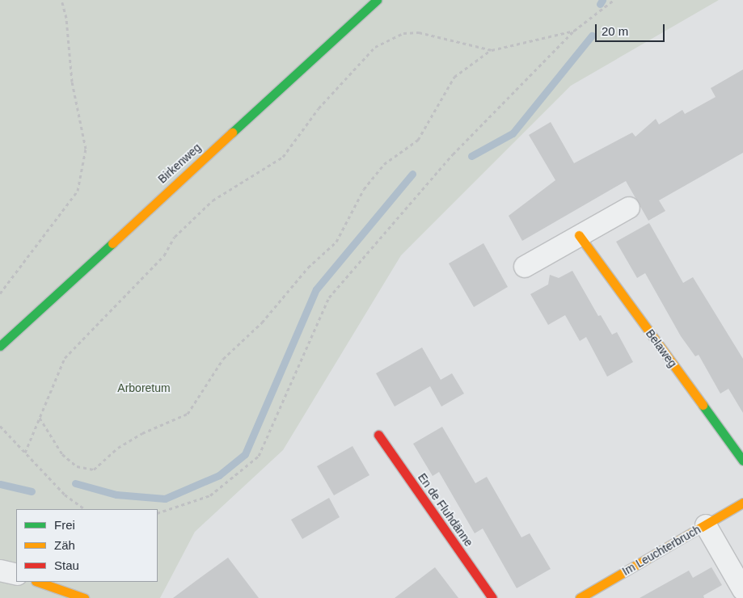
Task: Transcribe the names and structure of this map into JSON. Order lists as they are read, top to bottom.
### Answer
{
  "streets": {
    "street": [
      "Birkenweg",
      "Belaweg",
      "En de Fluhdänne",
      "Im Leuchterbruch"
    ]
  },
  "parks": ["Arboretum"],
  "legend": ["Frei", "Zäh", "Stau"],
  "scale_bar": "20 m"
}
